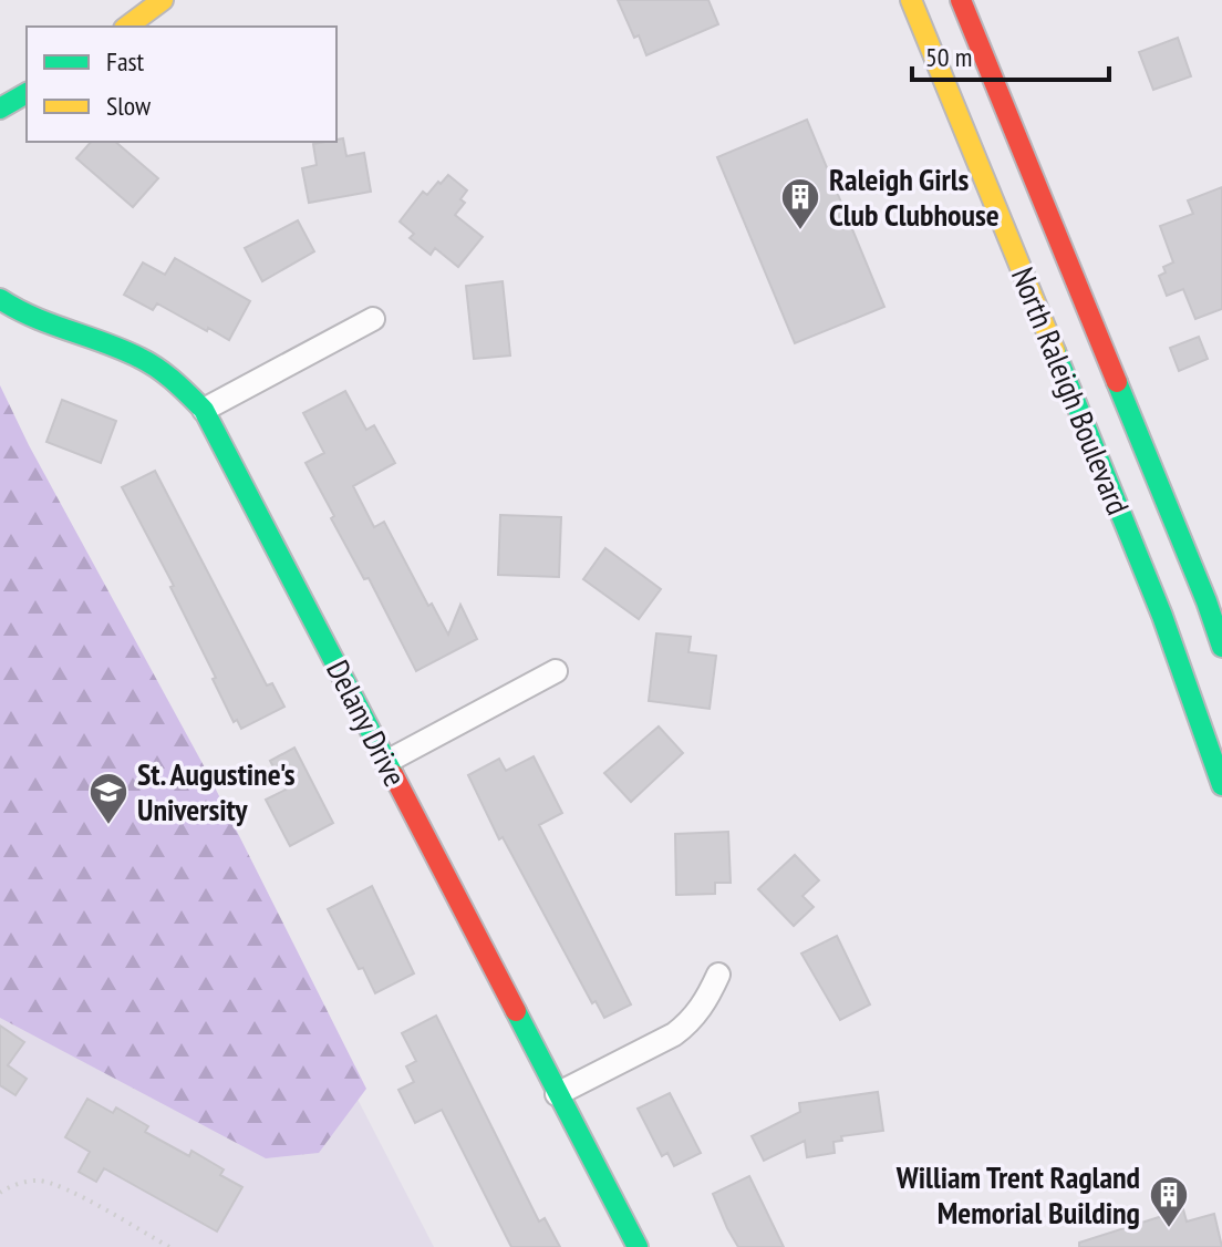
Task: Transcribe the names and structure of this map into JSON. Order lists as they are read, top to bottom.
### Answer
{
  "streets": {
    "main road": ["North Raleigh Boulevard", "Delany Drive"]
  },
  "places": {
    "building": ["Raleigh Girls Club Clubhouse", "William Trent Ragland Memorial Building"],
    "school or university": ["St. Augustine's University"]
  },
  "legend": ["Fast", "Slow"],
  "scale_bar": "50 m"
}
